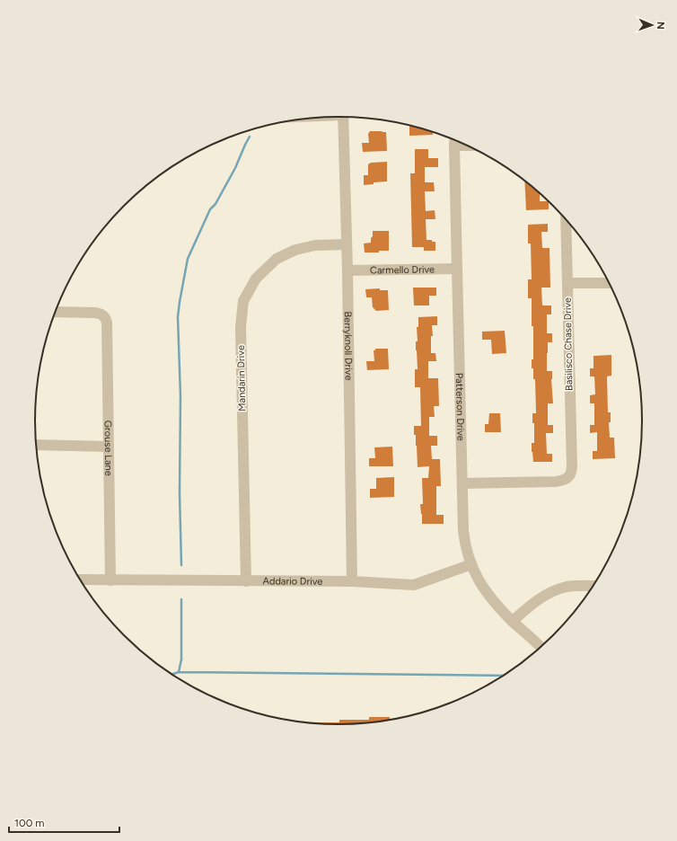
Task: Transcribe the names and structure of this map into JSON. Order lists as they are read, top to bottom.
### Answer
{
  "streets": {
    "street": [
      "Carmello Drive",
      "Basilisco Chase Drive",
      "Berryknoll Drive",
      "Mandarin Drive",
      "Patterson Drive",
      "Grouse Lane",
      "Addario Drive"
    ]
  },
  "crossings": [
    ["Carmello Drive", "Berryknoll Drive"],
    ["Carmello Drive", "Patterson Drive"],
    ["Basilisco Chase Drive", "Patterson Drive"],
    ["Berryknoll Drive", "Mandarin Drive"],
    ["Berryknoll Drive", "Addario Drive"],
    ["Mandarin Drive", "Addario Drive"],
    ["Patterson Drive", "Addario Drive"],
    ["Grouse Lane", "Addario Drive"]
  ],
  "scale_bar": "100 m",
  "north": "right"
}
